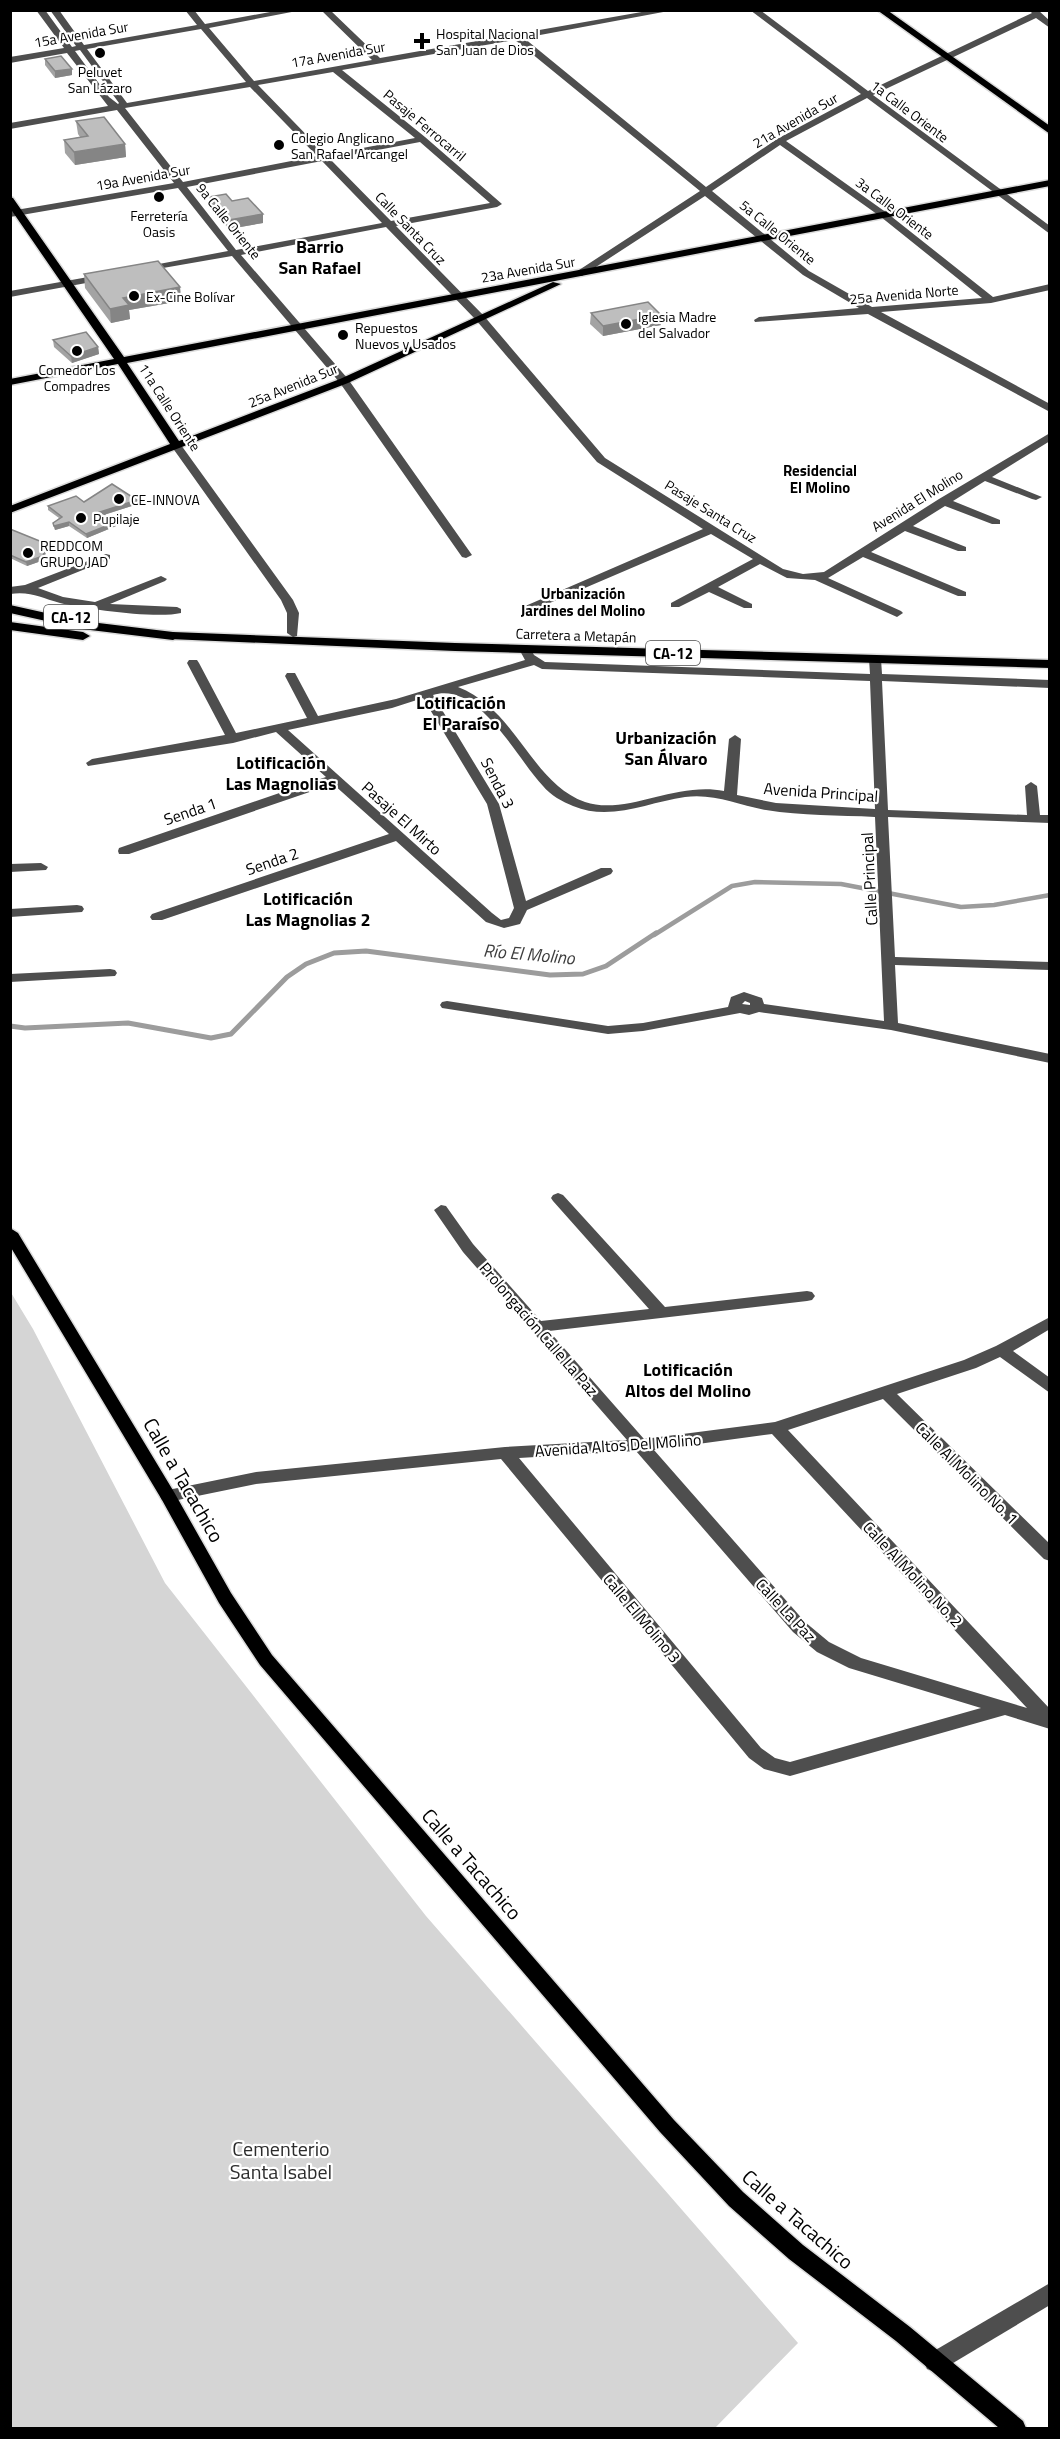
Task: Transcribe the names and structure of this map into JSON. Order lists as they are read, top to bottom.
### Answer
{
  "streets": {
    "highway": ["CA-12"],
    "main road": [
      "23a Avenida Sur",
      "25a Avenida Sur",
      "11a Calle Oriente",
      "Carretera a Metapán",
      "Calle a Tacachico"
    ],
    "street": [
      "15a Avenida Sur",
      "17a Avenida Sur",
      "1a Calle Oriente",
      "21a Avenida Sur",
      "Pasaje Ferrocarril",
      "19a Avenida Sur",
      "3a Calle Oriente",
      "9a Calle Oriente",
      "Calle Santa Cruz",
      "5a Calle Oriente",
      "25a Avenida Norte",
      "Avenida El Molino",
      "Pasaje Santa Cruz",
      "Senda 3",
      "Avenida Principal",
      "Senda 1",
      "Pasaje El Mirto",
      "Senda 2",
      "Calle Principal",
      "Prolongación Calle La Paz",
      "Avenida Altos Del Molino",
      "Calle Al Molino No. 1",
      "Calle Al Molino No. 2",
      "Calle La Paz",
      "Calle El Molino 3"
    ]
  },
  "crossings": [
    ["15a Avenida Sur", "9a Calle Oriente"],
    ["15a Avenida Sur", "Calle Santa Cruz"],
    ["17a Avenida Sur", "Pasaje Ferrocarril"],
    ["17a Avenida Sur", "9a Calle Oriente"],
    ["17a Avenida Sur", "Calle Santa Cruz"],
    ["17a Avenida Sur", "5a Calle Oriente"],
    ["1a Calle Oriente", "21a Avenida Sur"],
    ["1a Calle Oriente", "23a Avenida Sur"],
    ["21a Avenida Sur", "3a Calle Oriente"],
    ["21a Avenida Sur", "5a Calle Oriente"],
    ["21a Avenida Sur", "23a Avenida Sur"],
    ["21a Avenida Sur", "25a Avenida Sur"],
    ["Pasaje Ferrocarril", "19a Avenida Sur"],
    ["Pasaje Ferrocarril", "Calle Santa Cruz"],
    ["19a Avenida Sur", "9a Calle Oriente"],
    ["19a Avenida Sur", "Calle Santa Cruz"],
    ["19a Avenida Sur", "11a Calle Oriente"],
    ["3a Calle Oriente", "23a Avenida Sur"],
    ["3a Calle Oriente", "25a Avenida Norte"],
    ["9a Calle Oriente", "23a Avenida Sur"],
    ["9a Calle Oriente", "25a Avenida Sur"],
    ["Calle Santa Cruz", "23a Avenida Sur"],
    ["Calle Santa Cruz", "25a Avenida Sur"],
    ["Calle Santa Cruz", "Pasaje Santa Cruz"],
    ["5a Calle Oriente", "23a Avenida Sur"],
    ["5a Calle Oriente", "25a Avenida Norte"],
    ["23a Avenida Sur", "25a Avenida Sur"],
    ["23a Avenida Sur", "11a Calle Oriente"],
    ["25a Avenida Sur", "11a Calle Oriente"],
    ["11a Calle Oriente", "Carretera a Metapán"],
    ["Avenida El Molino", "Pasaje Santa Cruz"],
    ["Carretera a Metapán", "Calle Principal"],
    ["Senda 3", "Avenida Principal"],
    ["Senda 3", "Pasaje El Mirto"],
    ["Avenida Principal", "Calle Principal"],
    ["Senda 1", "Pasaje El Mirto"],
    ["Pasaje El Mirto", "Senda 2"],
    ["Prolongación Calle La Paz", "Avenida Altos Del Molino"],
    ["Prolongación Calle La Paz", "Calle La Paz"],
    ["Avenida Altos Del Molino", "Calle Al Molino No. 1"],
    ["Avenida Altos Del Molino", "Calle a Tacachico"],
    ["Avenida Altos Del Molino", "Calle Al Molino No. 2"],
    ["Avenida Altos Del Molino", "Calle La Paz"],
    ["Avenida Altos Del Molino", "Calle El Molino 3"],
    ["Calle Al Molino No. 2", "Calle La Paz"],
    ["Calle La Paz", "Calle El Molino 3"]
  ],
  "districts": [
    "Barrio San Rafael",
    "Residencial El Molino",
    "Urbanización Jardines del Molino",
    "Lotificación El Paraíso",
    "Urbanización San Álvaro",
    "Lotificación Las Magnolias",
    "Lotificación Las Magnolias 2",
    "Lotificación Altos del Molino"
  ],
  "water": ["Río El Molino"],
  "parks": ["Cementerio Santa Isabel"],
  "places": {
    "health": ["Hospital Nacional San Juan de Dios"],
    "other": [
      "Peluvet San Lázaro",
      "Colegio Anglicano San Rafael Arcangel",
      "Ferretería Oasis",
      "Ex-Cine Bolívar",
      "Iglesia Madre del Salvador",
      "Repuestos Nuevos y Usados",
      "Comedor Los Compadres",
      "CE-INNOVA",
      "Pupilaje",
      "REDDCOM GRUPO JAD"
    ]
  }
}
